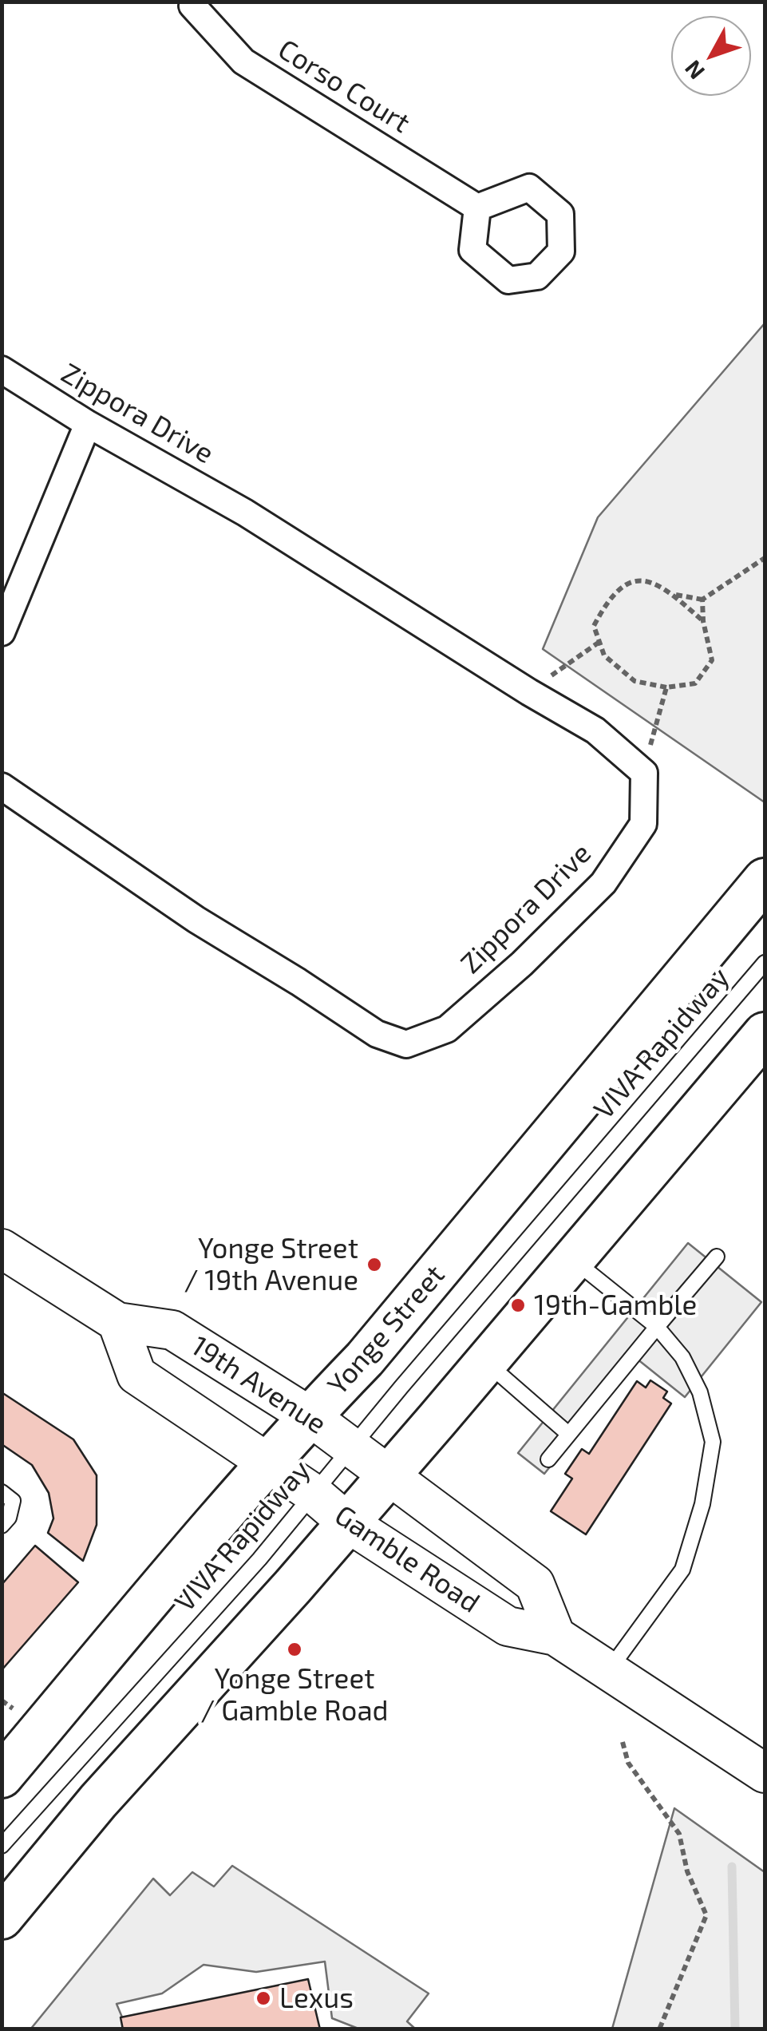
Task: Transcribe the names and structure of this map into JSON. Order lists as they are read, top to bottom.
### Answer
{
  "streets": {
    "main road": ["Yonge Street", "19th Avenue", "Gamble Road"],
    "street": ["Corso Court", "Zippora Drive"],
    "lane": ["VIVA Rapidway"]
  },
  "crossings": [
    ["VIVA Rapidway", "19th Avenue"],
    ["VIVA Rapidway", "Gamble Road"],
    ["Yonge Street", "19th Avenue"],
    ["Yonge Street", "Gamble Road"],
    ["19th Avenue", "Gamble Road"]
  ],
  "places": [
    "Yonge Street / 19th Avenue",
    "19th-Gamble",
    "Yonge Street / Gamble Road",
    "Lexus"
  ],
  "north": "bottom left"
}
